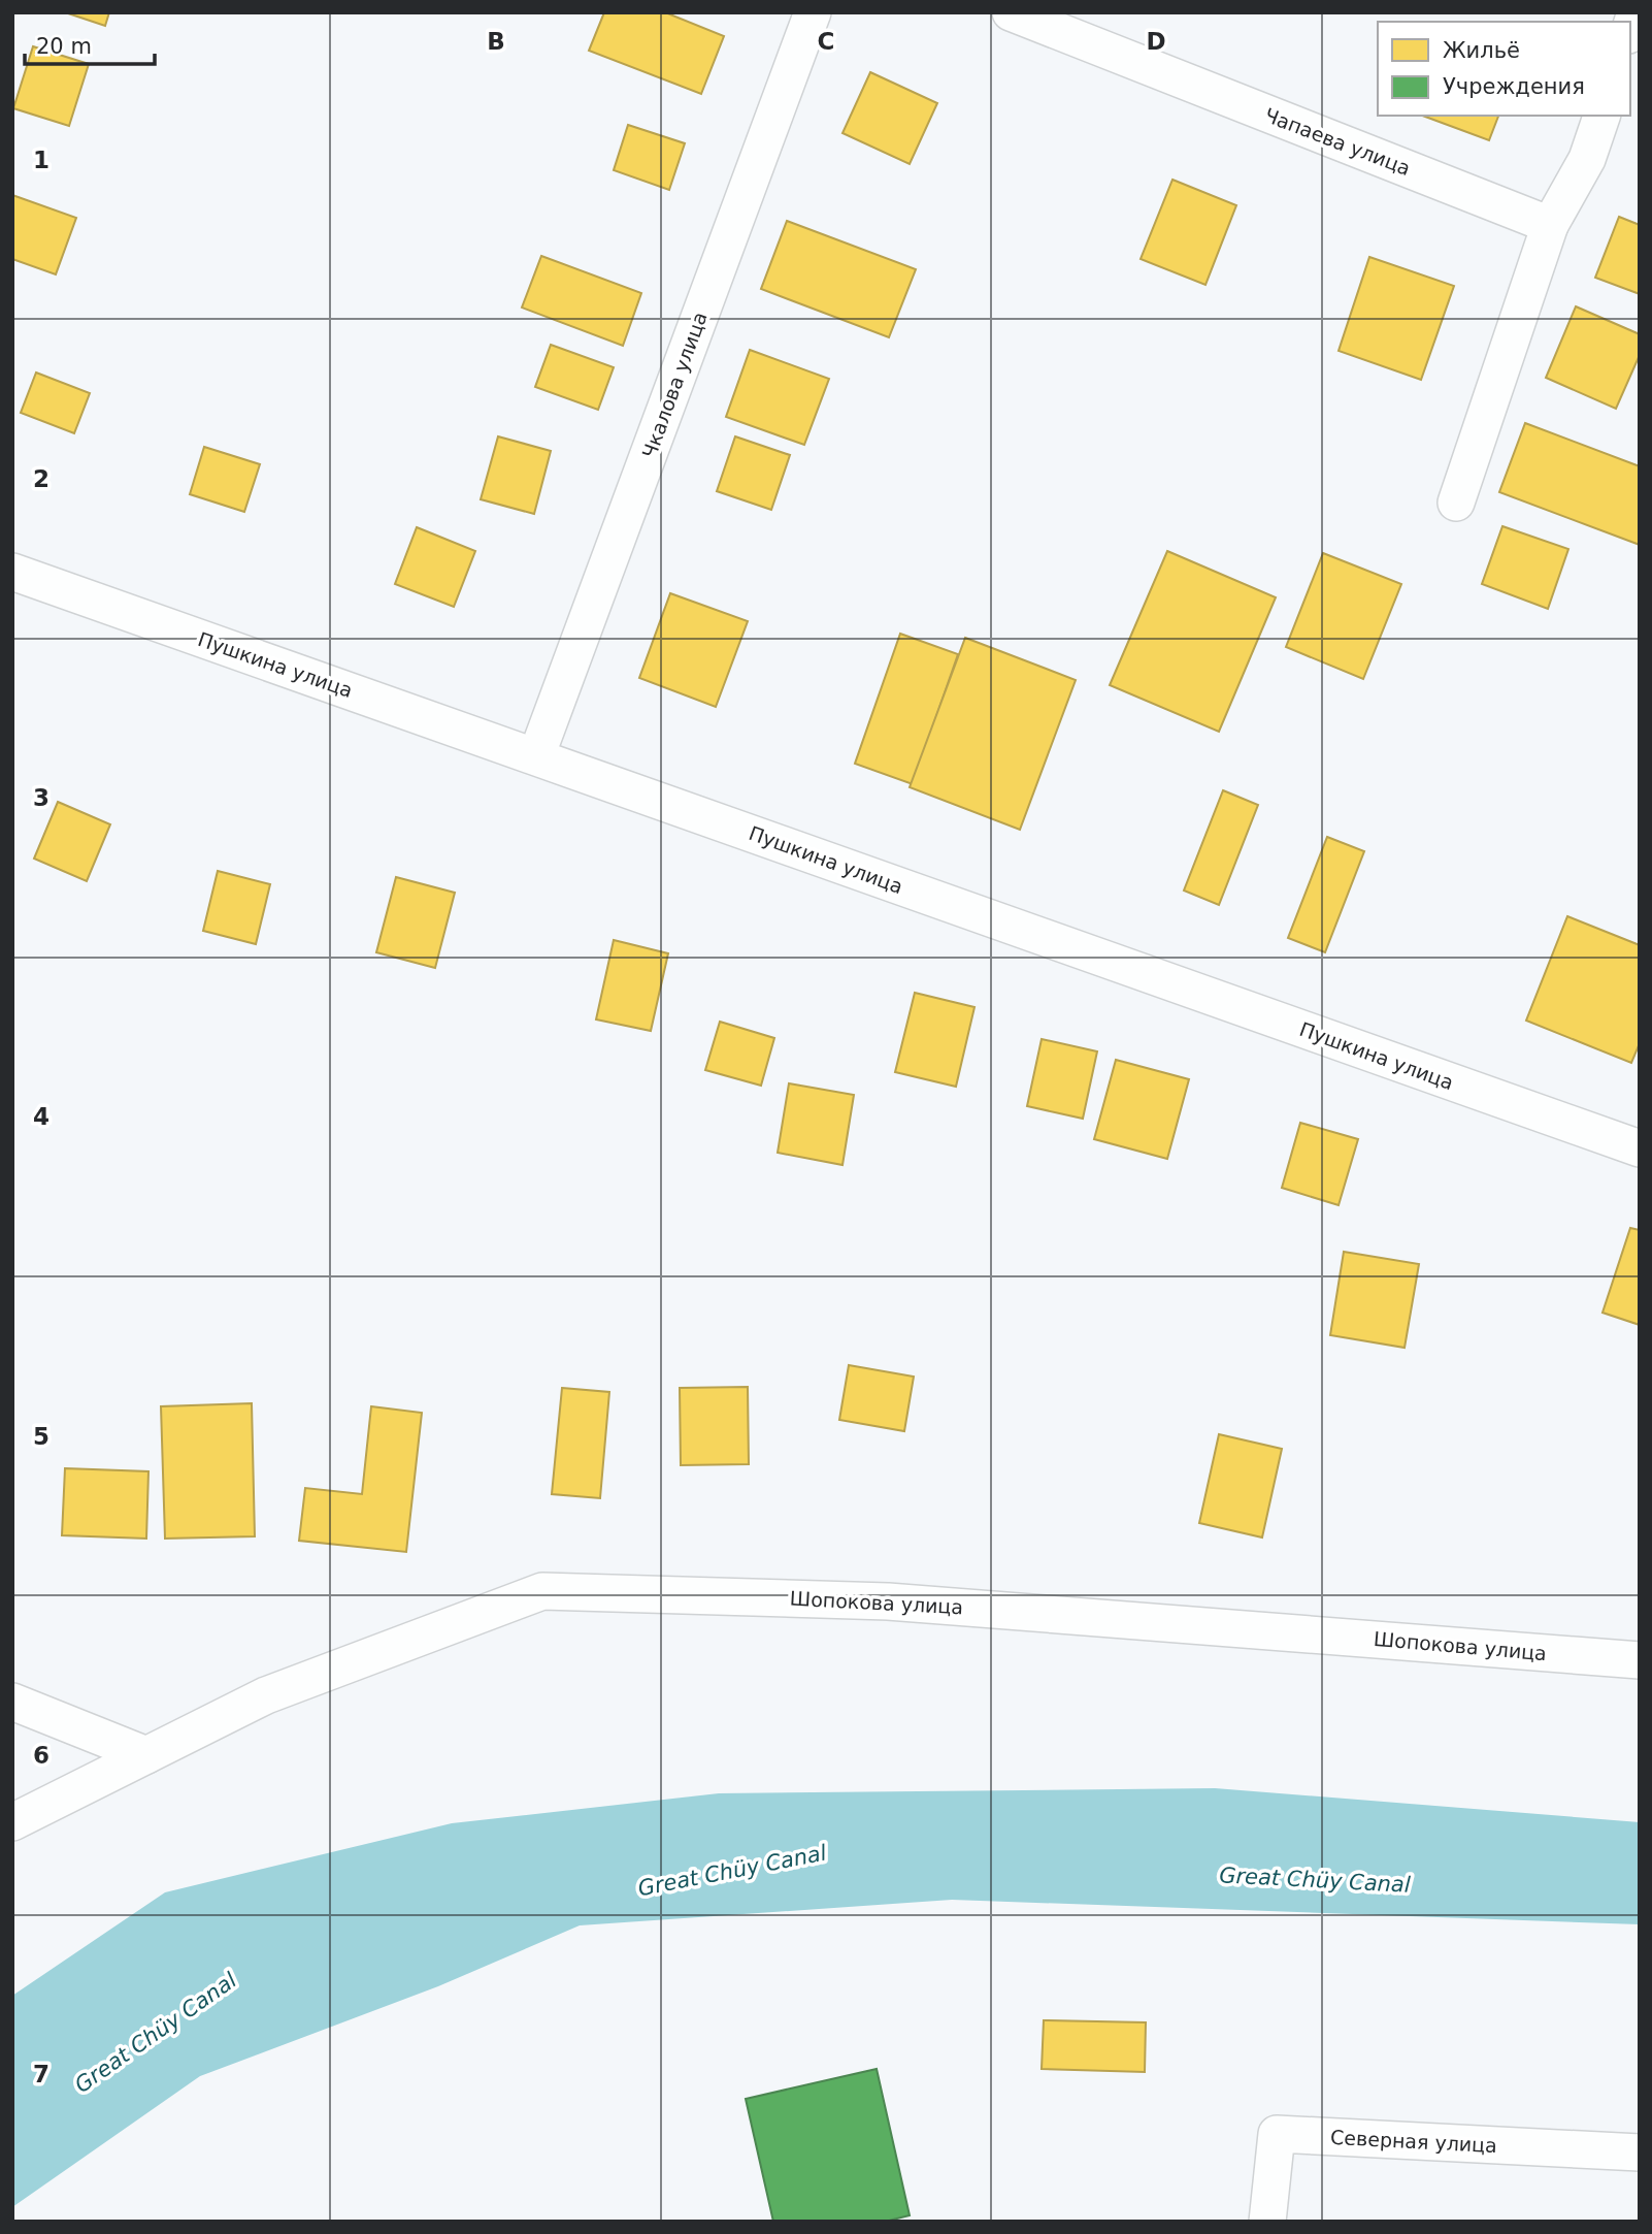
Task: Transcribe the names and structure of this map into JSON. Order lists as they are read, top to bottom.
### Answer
{
  "streets": {
    "street": [
      "Чапаева улица",
      "Чкалова улица",
      "Пушкина улица",
      "Шопокова улица",
      "Северная улица"
    ]
  },
  "crossings": [
    ["Чкалова улица", "Пушкина улица"]
  ],
  "water": ["Great Chüy Canal"],
  "legend": ["Жильё", "Учреждения"],
  "scale_bar": "20 m",
  "grid": {
    "columns": ["B", "C", "D"],
    "rows": [
      "1",
      "2",
      "3",
      "4",
      "5",
      "6",
      "7"
    ]
  }
}
